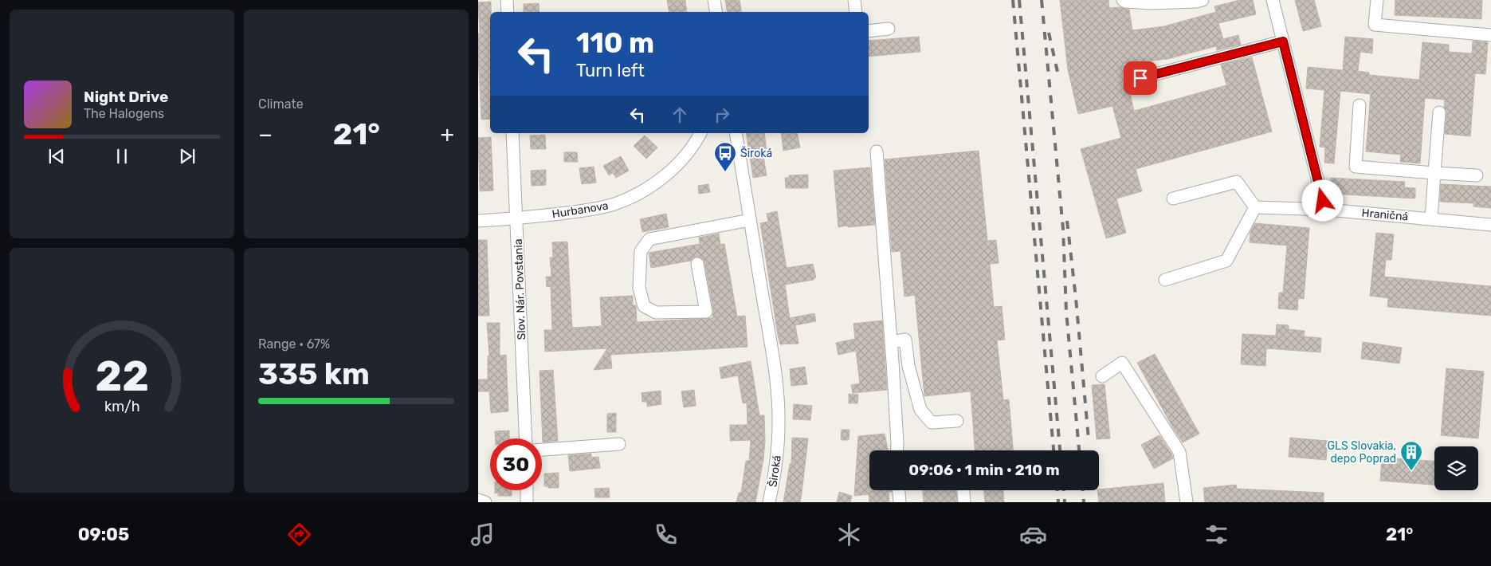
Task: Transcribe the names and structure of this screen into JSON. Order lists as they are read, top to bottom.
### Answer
{
  "streets": {
    "street": [
      "Hurbanova",
      "Hraničná",
      "Slov. Nár. Povstania",
      "Široká"
    ]
  },
  "crossings": [
    ["Hurbanova", "Slov. Nár. Povstania"]
  ],
  "places": {
    "bus stop": ["Široká"],
    "building": ["GLS Slovakia, depo Poprad"]
  },
  "page": {
    "tile": [
      "Climate",
      ["Range · 67%", "335 km"]
    ],
    "turn": ["110 m", "Turn left"],
    "song": ["Night Drive", "The Halogens"],
    "heat": ["−", "21°", "+"],
    "limit": "30",
    "trip": "09:06 · 1 min · 210 m",
    "tabs": ["09:05", "21°"],
    "gauge": ["22", "km/h"]
  }
}
